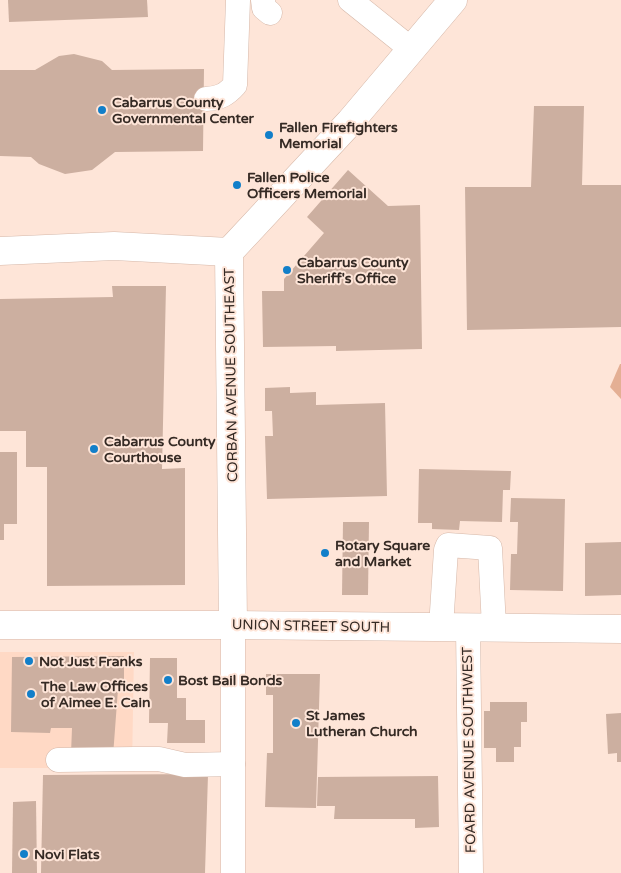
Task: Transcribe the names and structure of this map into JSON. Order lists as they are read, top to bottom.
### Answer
{
  "streets": {
    "main road": ["CORBAN AVENUE SOUTHEAST", "UNION STREET SOUTH"],
    "street": ["FOARD AVENUE SOUTHWEST"]
  },
  "crossings": [
    ["CORBAN AVENUE SOUTHEAST", "UNION STREET SOUTH"],
    ["UNION STREET SOUTH", "FOARD AVENUE SOUTHWEST"]
  ],
  "places": [
    "Cabarrus County Governmental Center",
    "Fallen Firefighters Memorial",
    "Fallen Police Officers Memorial",
    "Cabarrus County Sheriff's Office",
    "Cabarrus County Courthouse",
    "Rotary Square and Market",
    "Not Just Franks",
    "Bost Bail Bonds",
    "The Law Offices of Aimee E. Cain",
    "St James Lutheran Church",
    "Novi Flats"
  ]
}
